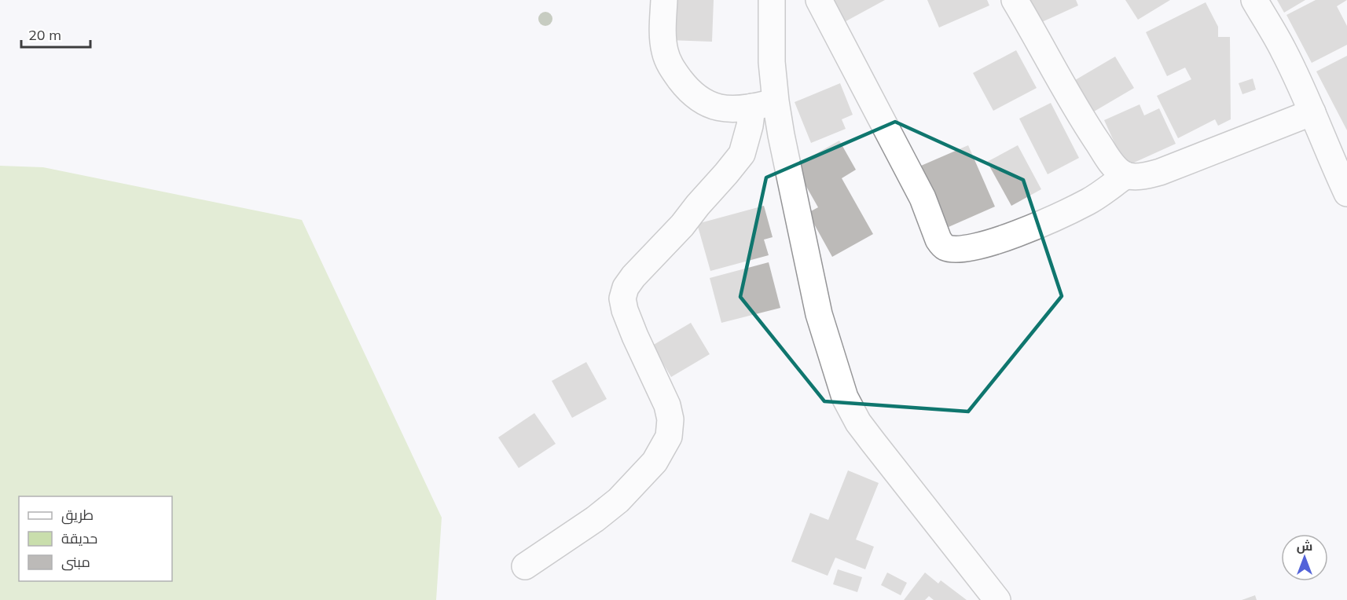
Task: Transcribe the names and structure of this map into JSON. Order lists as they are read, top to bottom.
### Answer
{
  "legend": ["طريق", "حديقة", "مبنى"],
  "scale_bar": "20 m",
  "north": "top"
}
